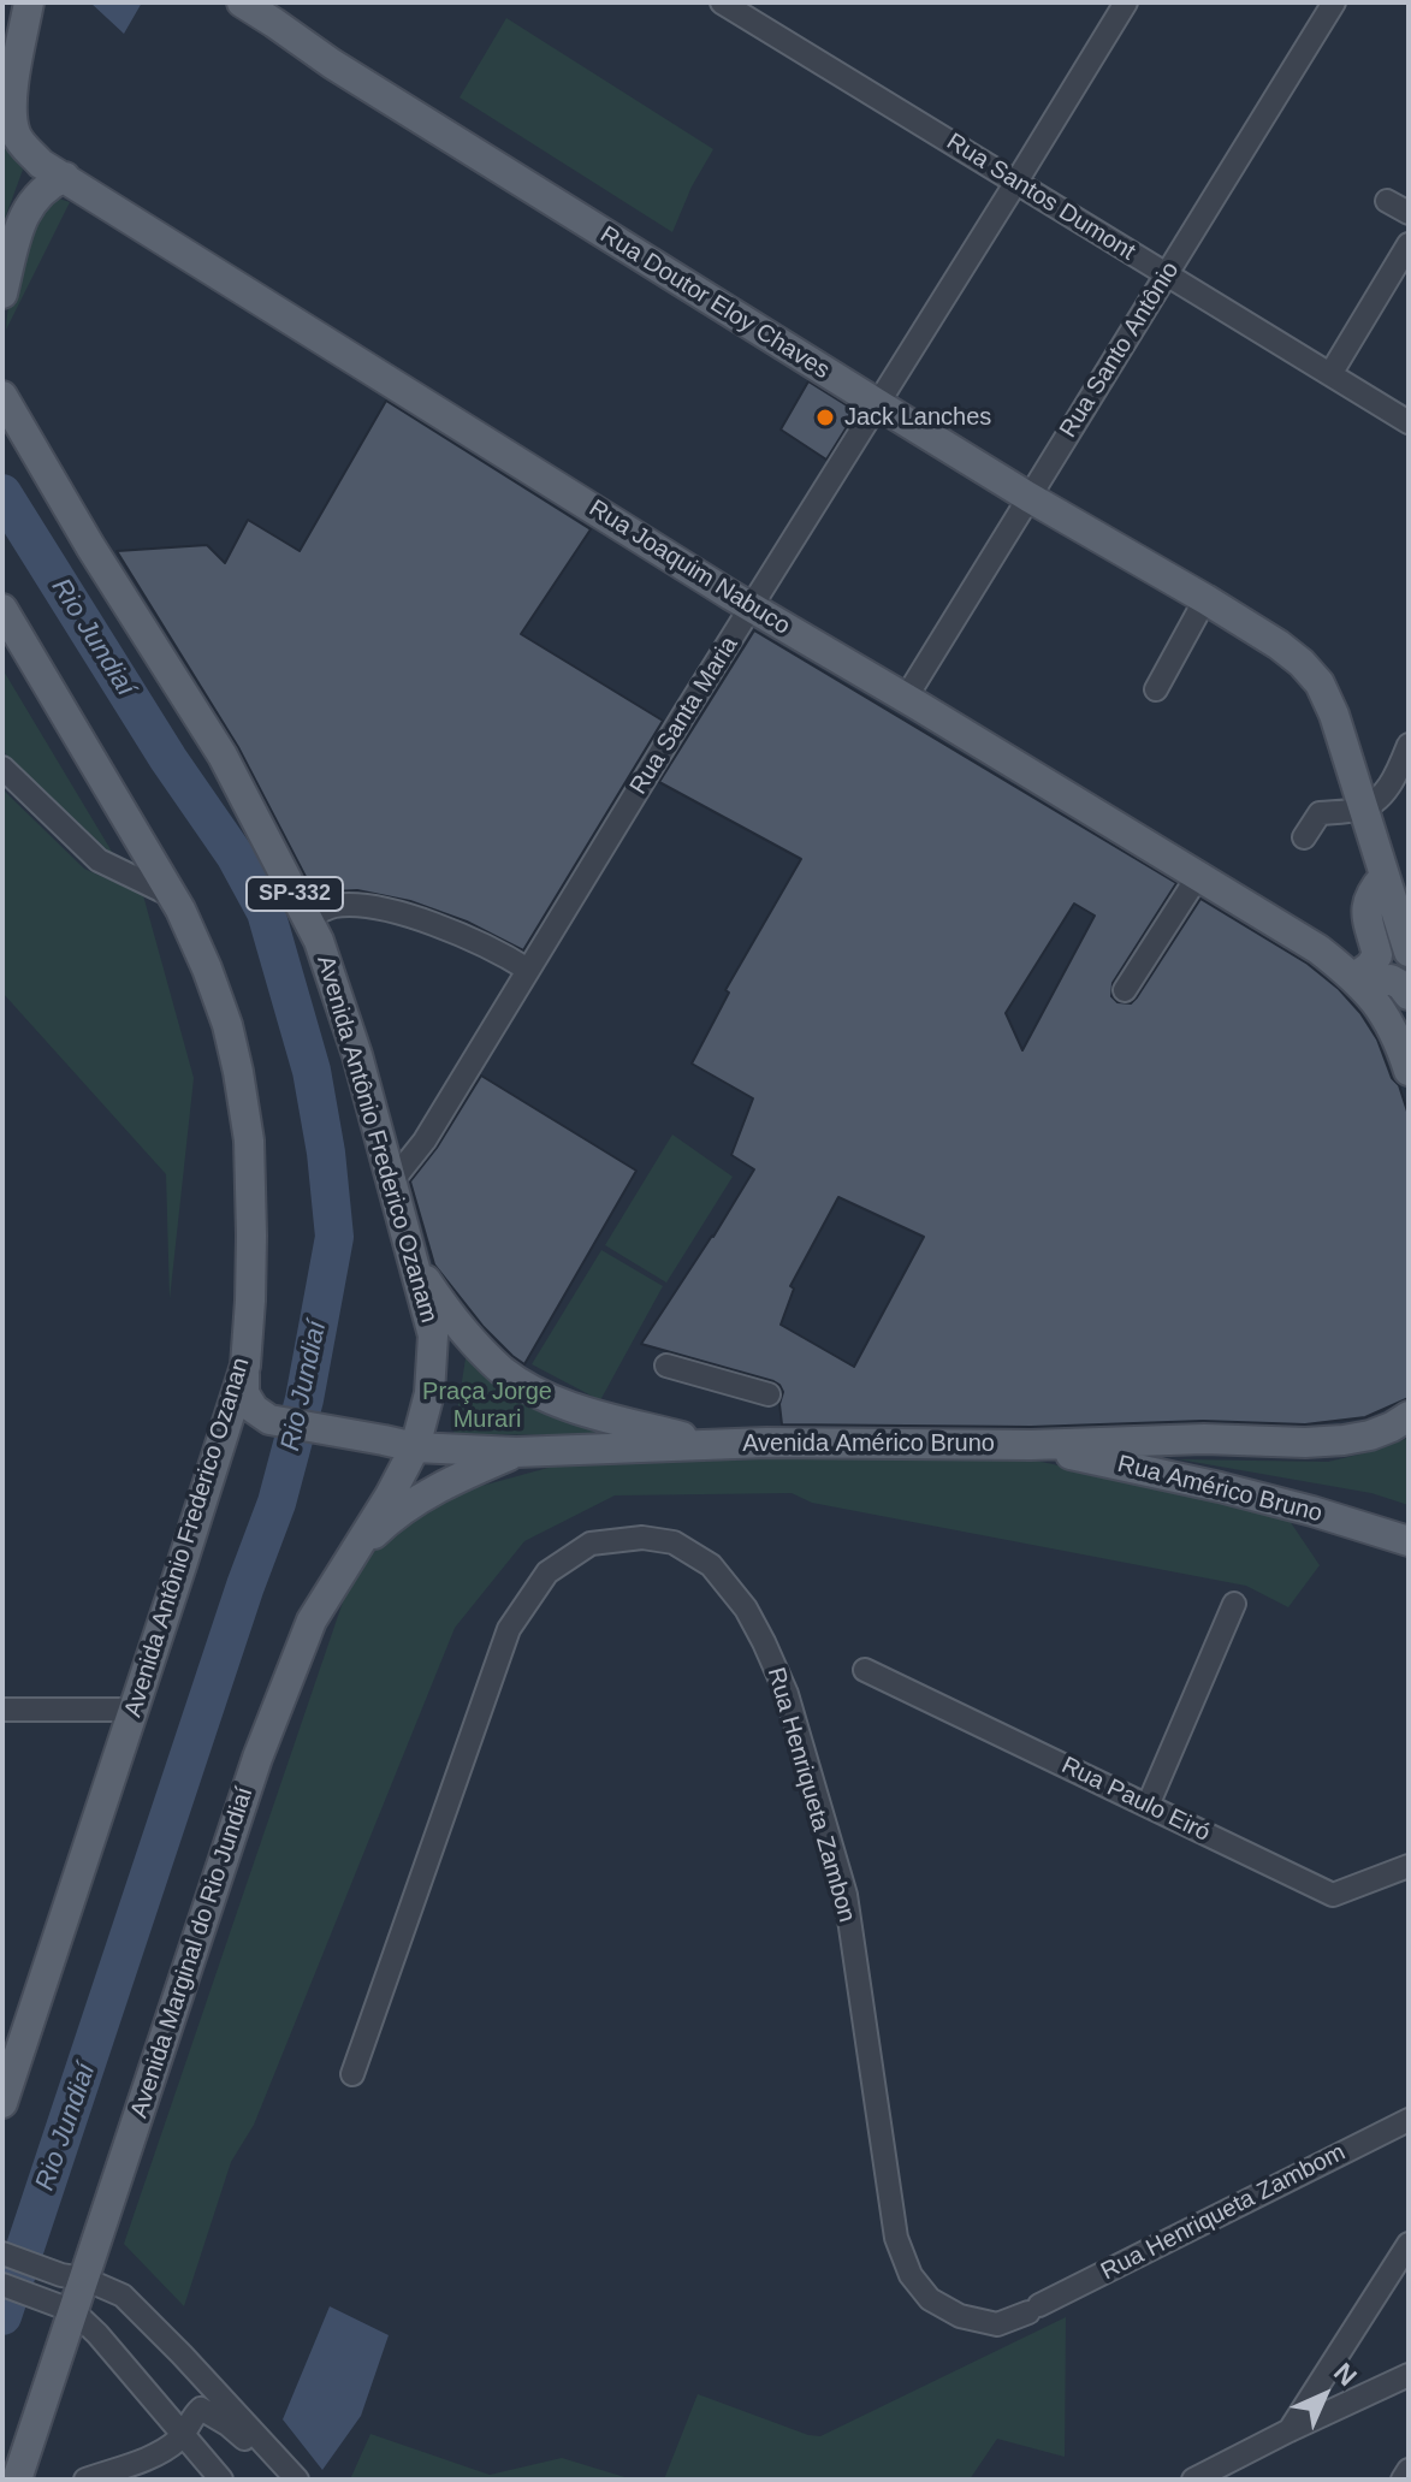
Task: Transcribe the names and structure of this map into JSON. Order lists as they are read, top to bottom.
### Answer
{
  "streets": {
    "main road": [
      "Rua Doutor Eloy Chaves",
      "Rua Joaquim Nabuco",
      "SP-332",
      "Avenida Antônio Frederico Ozanam",
      "Avenida Américo Bruno",
      "Rua Américo Bruno",
      "Avenida Antônio Frederico Ozanan",
      "Avenida Marginal do Rio Jundiaí"
    ],
    "street": [
      "Rua Santos Dumont",
      "Rua Santo Antônio",
      "Rua Santa Maria",
      "Rua Henriqueta Zambon",
      "Rua Paulo Eiró",
      "Rua Henriqueta Zambom"
    ]
  },
  "crossings": [
    ["Rua Santos Dumont", "Rua Santo Antônio"],
    ["Rua Santos Dumont", "Rua Santa Maria"],
    ["Rua Doutor Eloy Chaves", "Rua Santo Antônio"],
    ["Rua Doutor Eloy Chaves", "Rua Santa Maria"],
    ["Rua Santo Antônio", "Rua Joaquim Nabuco"],
    ["Rua Joaquim Nabuco", "Rua Santa Maria"],
    ["Rua Santa Maria", "Avenida Antônio Frederico Ozanam"],
    ["Avenida Antônio Frederico Ozanam", "Avenida Marginal do Rio Jundiaí"],
    ["Avenida Américo Bruno", "Rua Américo Bruno"],
    ["Rua Henriqueta Zambon", "Rua Henriqueta Zambom"]
  ],
  "water": ["Rio Jundiaí"],
  "parks": ["Praça Jorge Murari"],
  "places": ["Jack Lanches"],
  "north": "top right"
}
